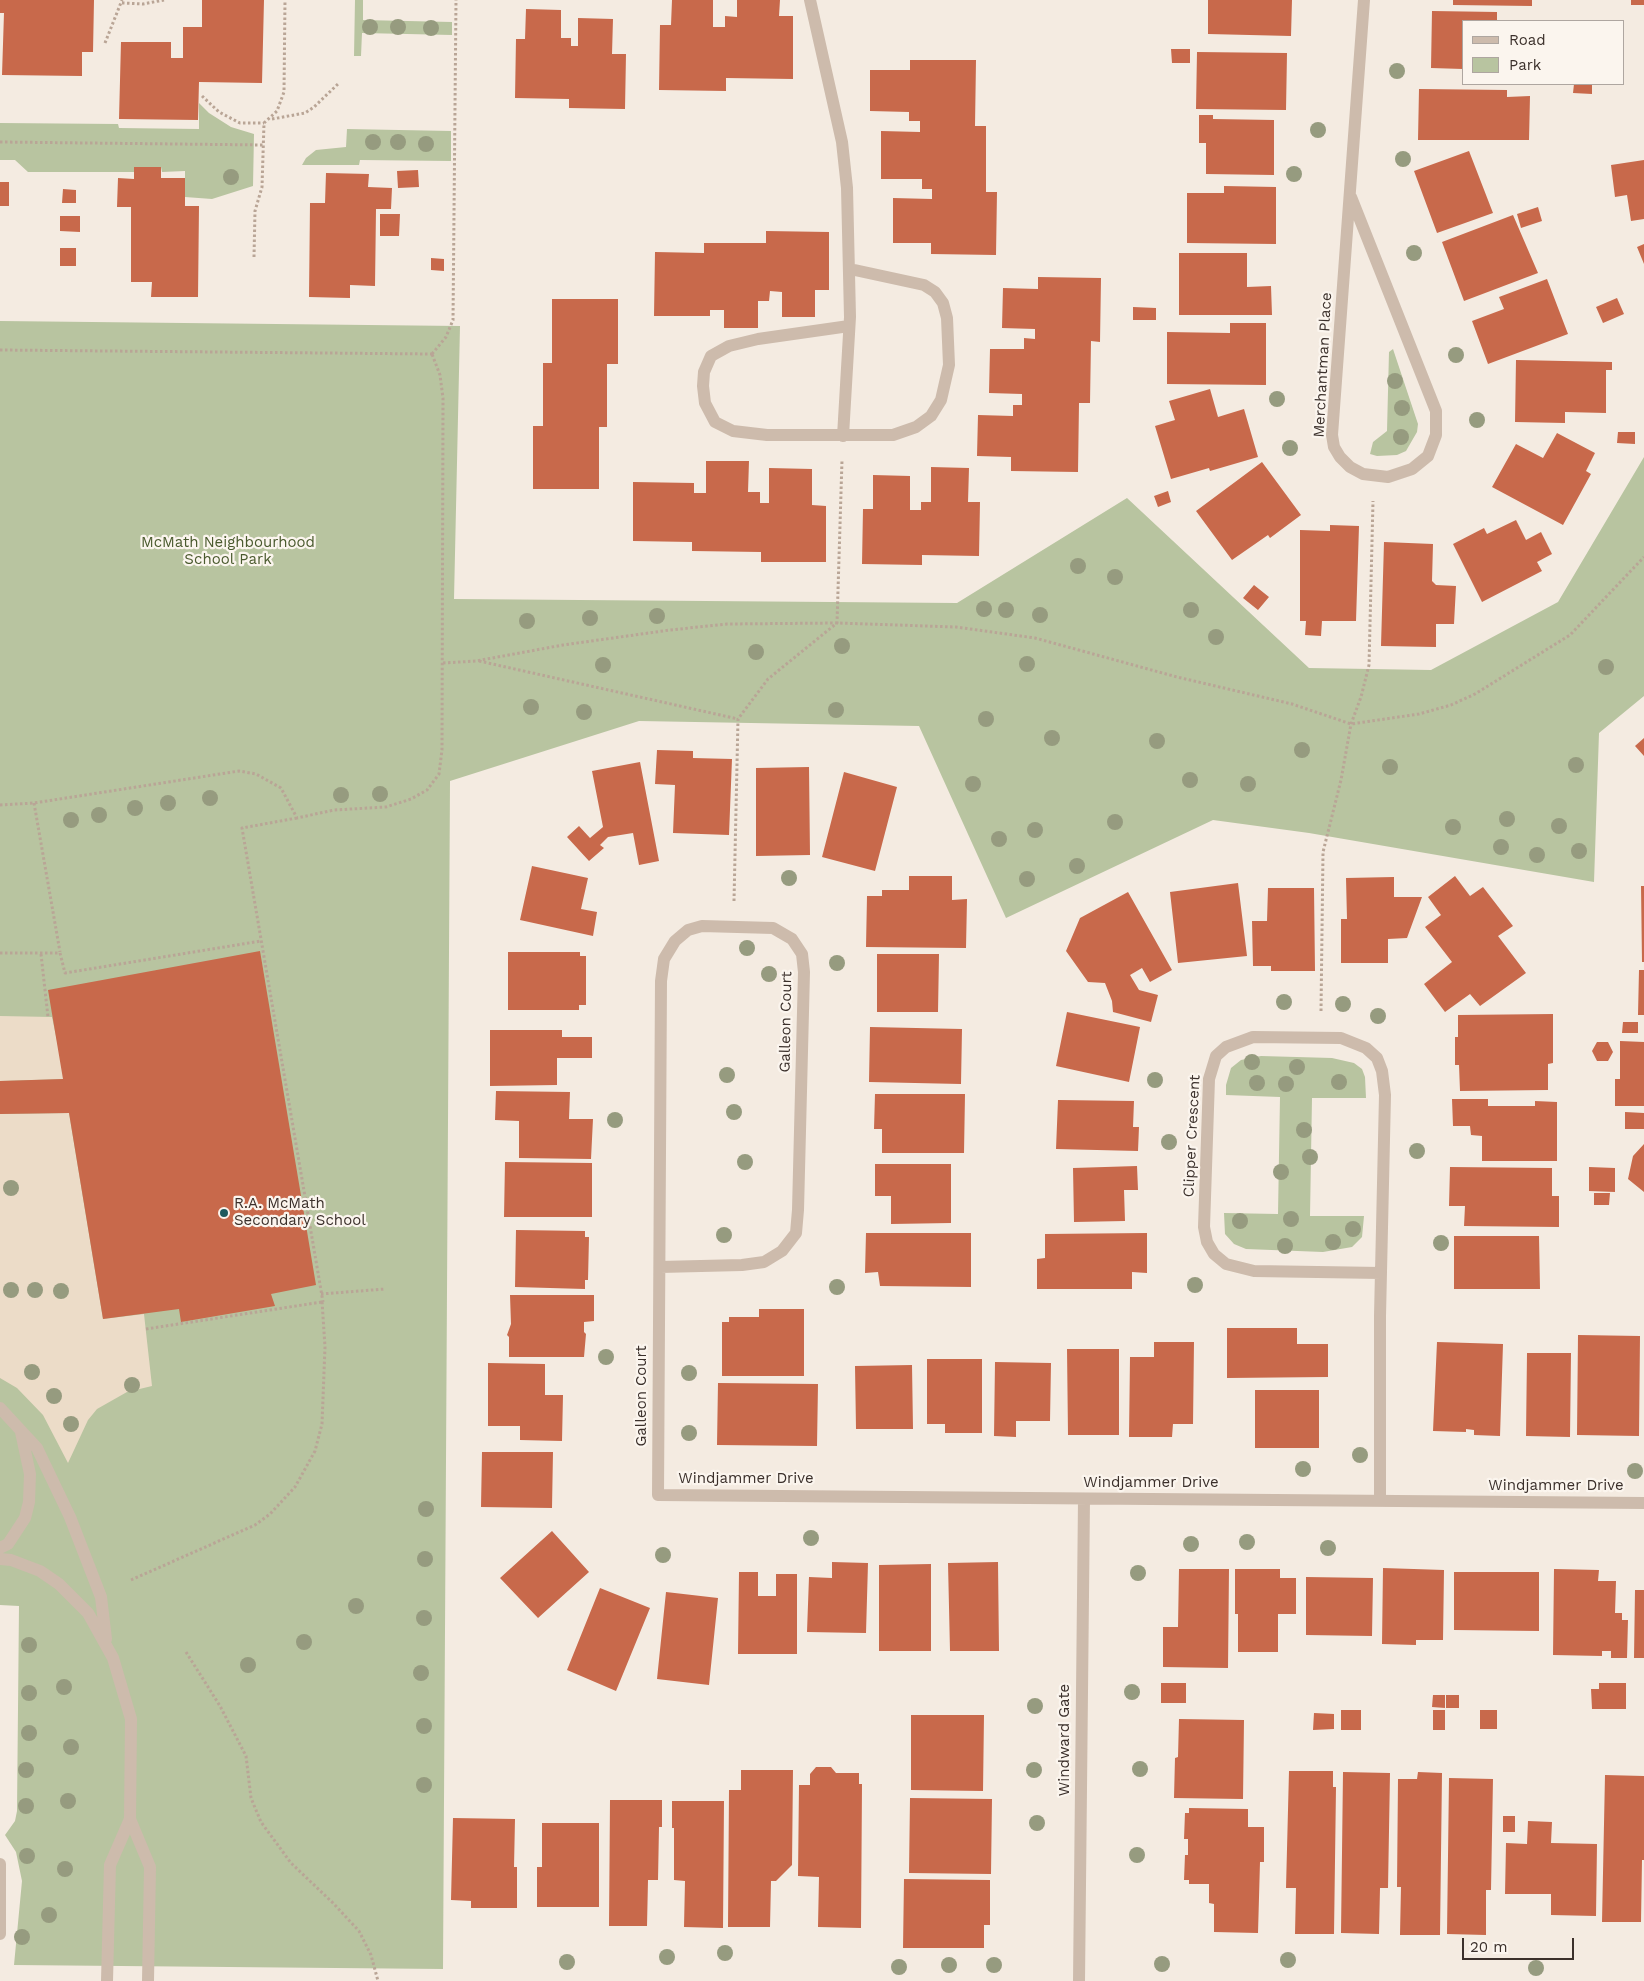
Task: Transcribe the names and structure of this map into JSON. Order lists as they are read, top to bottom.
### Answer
{
  "streets": {
    "street": [
      "Merchantman Place",
      "Galleon Court",
      "Clipper Crescent",
      "Windjammer Drive",
      "Windward Gate"
    ]
  },
  "crossings": [
    ["Galleon Court", "Windjammer Drive"],
    ["Clipper Crescent", "Windjammer Drive"],
    ["Windjammer Drive", "Windward Gate"]
  ],
  "parks": ["McMath Neighbourhood School Park"],
  "places": ["R.A. McMath Secondary School"],
  "legend": ["Road", "Park"],
  "scale_bar": "20 m"
}
